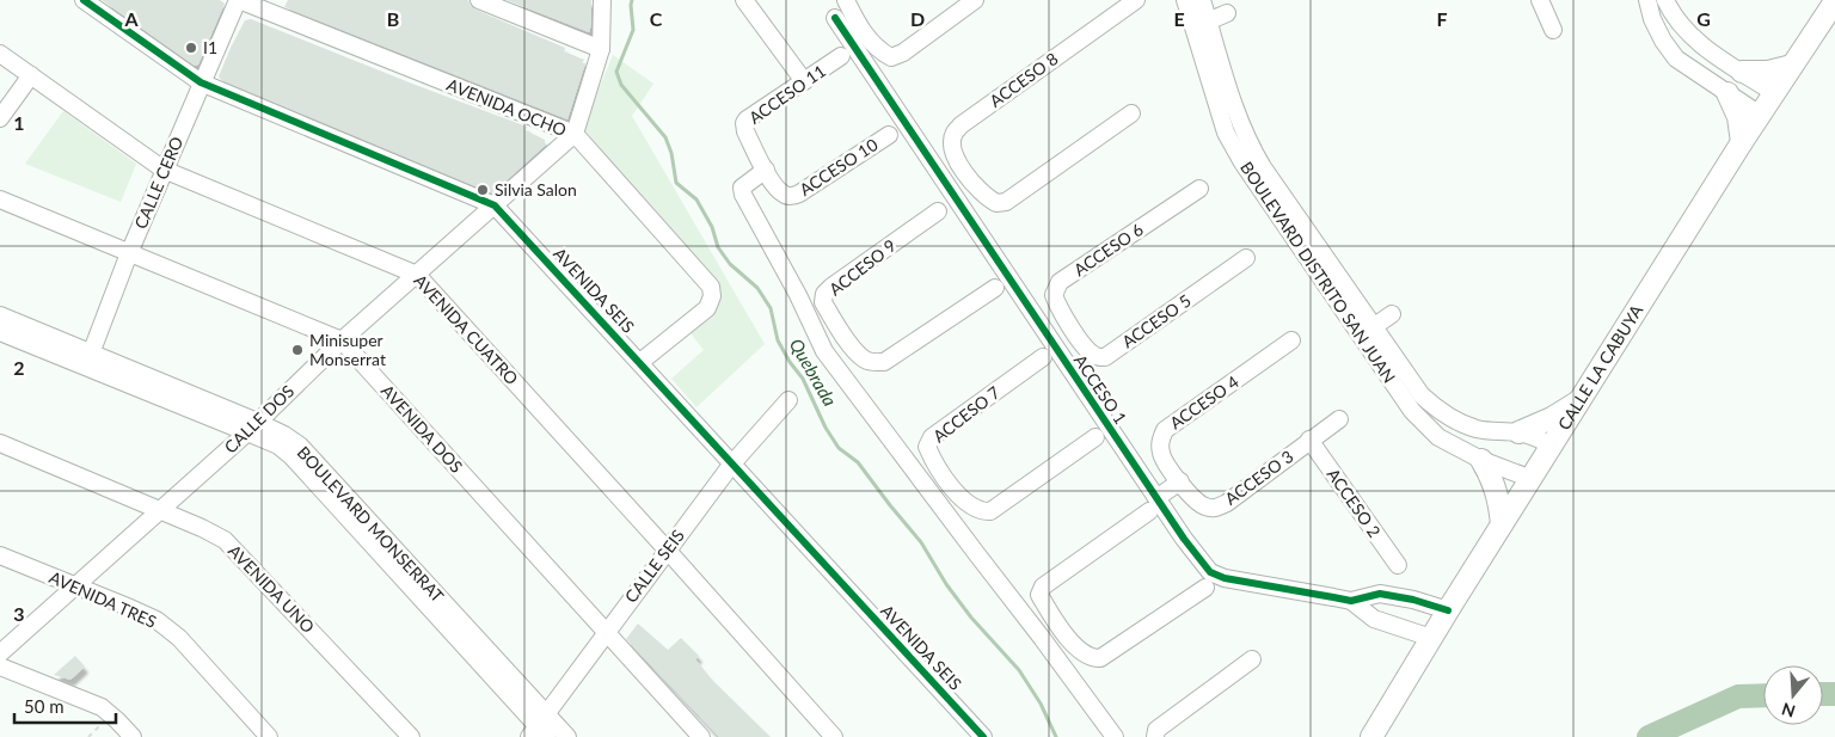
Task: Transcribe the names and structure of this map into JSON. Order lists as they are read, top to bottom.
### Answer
{
  "streets": {
    "street": [
      "ACCESO 8",
      "ACCESO 11",
      "AVENIDA OCHO",
      "ACCESO 10",
      "CALLE CERO",
      "ACCESO 6",
      "ACCESO 9",
      "BOULEVARD DISTRITO SAN JUAN",
      "AVENIDA SEIS",
      "ACCESO 5",
      "AVENIDA CUATRO",
      "CALLE LA CABUYA",
      "ACCESO 1",
      "ACCESO 4",
      "ACCESO 7",
      "CALLE DOS",
      "AVENIDA DOS",
      "ACCESO 3",
      "ACCESO 2",
      "BOULEVARD MONSERRAT",
      "CALLE SEIS",
      "AVENIDA UNO",
      "AVENIDA TRES"
    ]
  },
  "crossings": [
    ["ACCESO 11", "ACCESO 10"],
    ["AVENIDA OCHO", "CALLE CERO"],
    ["AVENIDA OCHO", "AVENIDA SEIS"],
    ["AVENIDA OCHO", "CALLE DOS"],
    ["CALLE CERO", "AVENIDA SEIS"],
    ["CALLE CERO", "AVENIDA CUATRO"],
    ["CALLE CERO", "AVENIDA DOS"],
    ["CALLE CERO", "BOULEVARD MONSERRAT"],
    ["ACCESO 6", "ACCESO 5"],
    ["BOULEVARD DISTRITO SAN JUAN", "CALLE LA CABUYA"],
    ["AVENIDA SEIS", "CALLE DOS"],
    ["AVENIDA SEIS", "CALLE SEIS"],
    ["AVENIDA CUATRO", "CALLE DOS"],
    ["AVENIDA CUATRO", "CALLE SEIS"],
    ["CALLE LA CABUYA", "ACCESO 1"],
    ["ACCESO 4", "ACCESO 3"],
    ["CALLE DOS", "AVENIDA DOS"],
    ["CALLE DOS", "BOULEVARD MONSERRAT"],
    ["CALLE DOS", "AVENIDA UNO"],
    ["CALLE DOS", "AVENIDA TRES"],
    ["AVENIDA DOS", "CALLE SEIS"],
    ["ACCESO 3", "ACCESO 2"],
    ["BOULEVARD MONSERRAT", "CALLE SEIS"]
  ],
  "water": ["Quebrada"],
  "places": ["I1", "Silvia Salon", "Minisuper Monserrat"],
  "scale_bar": "50 m",
  "north": "bottom",
  "grid": {
    "columns": [
      "A",
      "B",
      "C",
      "D",
      "E",
      "F",
      "G"
    ],
    "rows": ["1", "2", "3"]
  }
}
